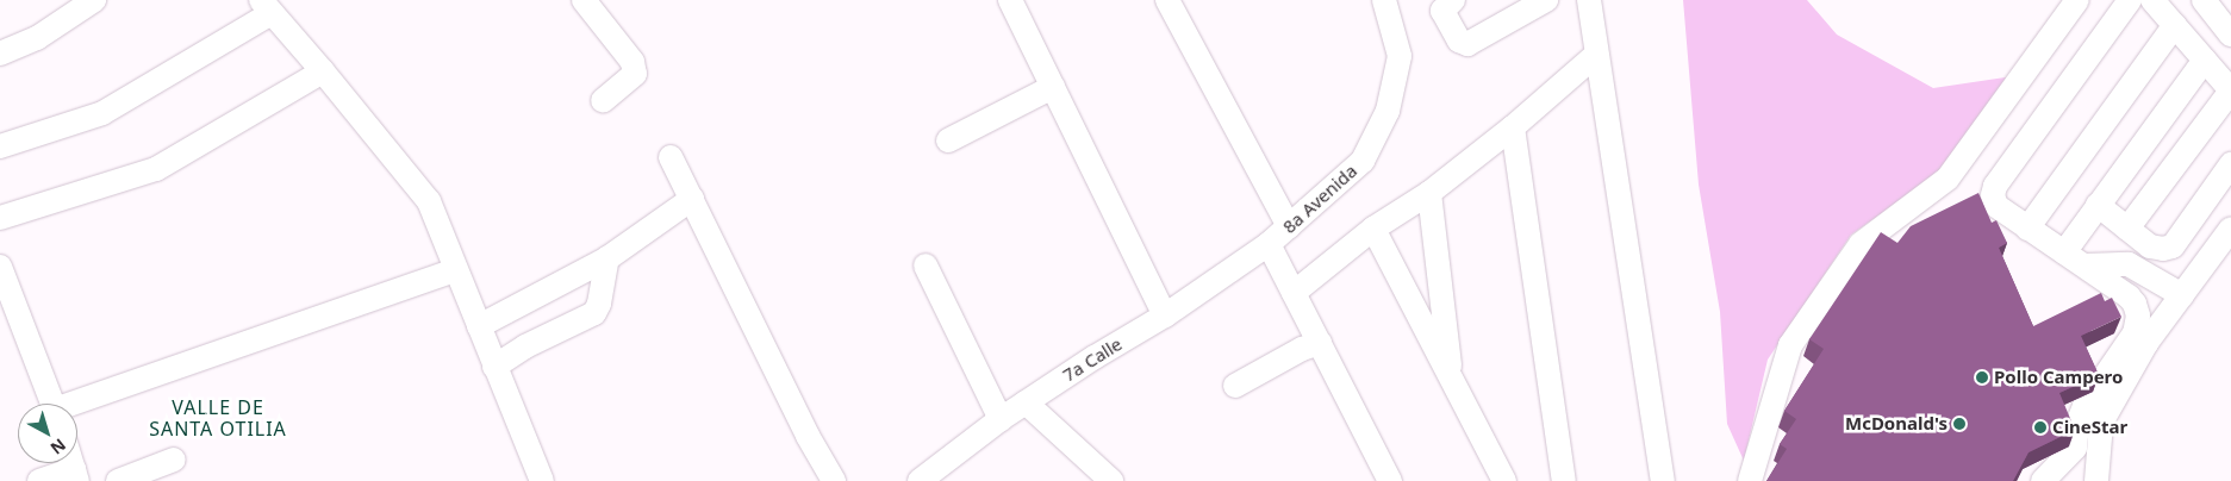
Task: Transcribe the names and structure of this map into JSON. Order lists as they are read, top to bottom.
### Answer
{
  "streets": {
    "street": ["8a Avenida", "7a Calle"]
  },
  "crossings": [
    ["8a Avenida", "7a Calle"]
  ],
  "districts": ["VALLE DE SANTA OTILIA"],
  "places": ["Pollo Campero", "McDonald's", "CineStar"],
  "north": "bottom right"
}
